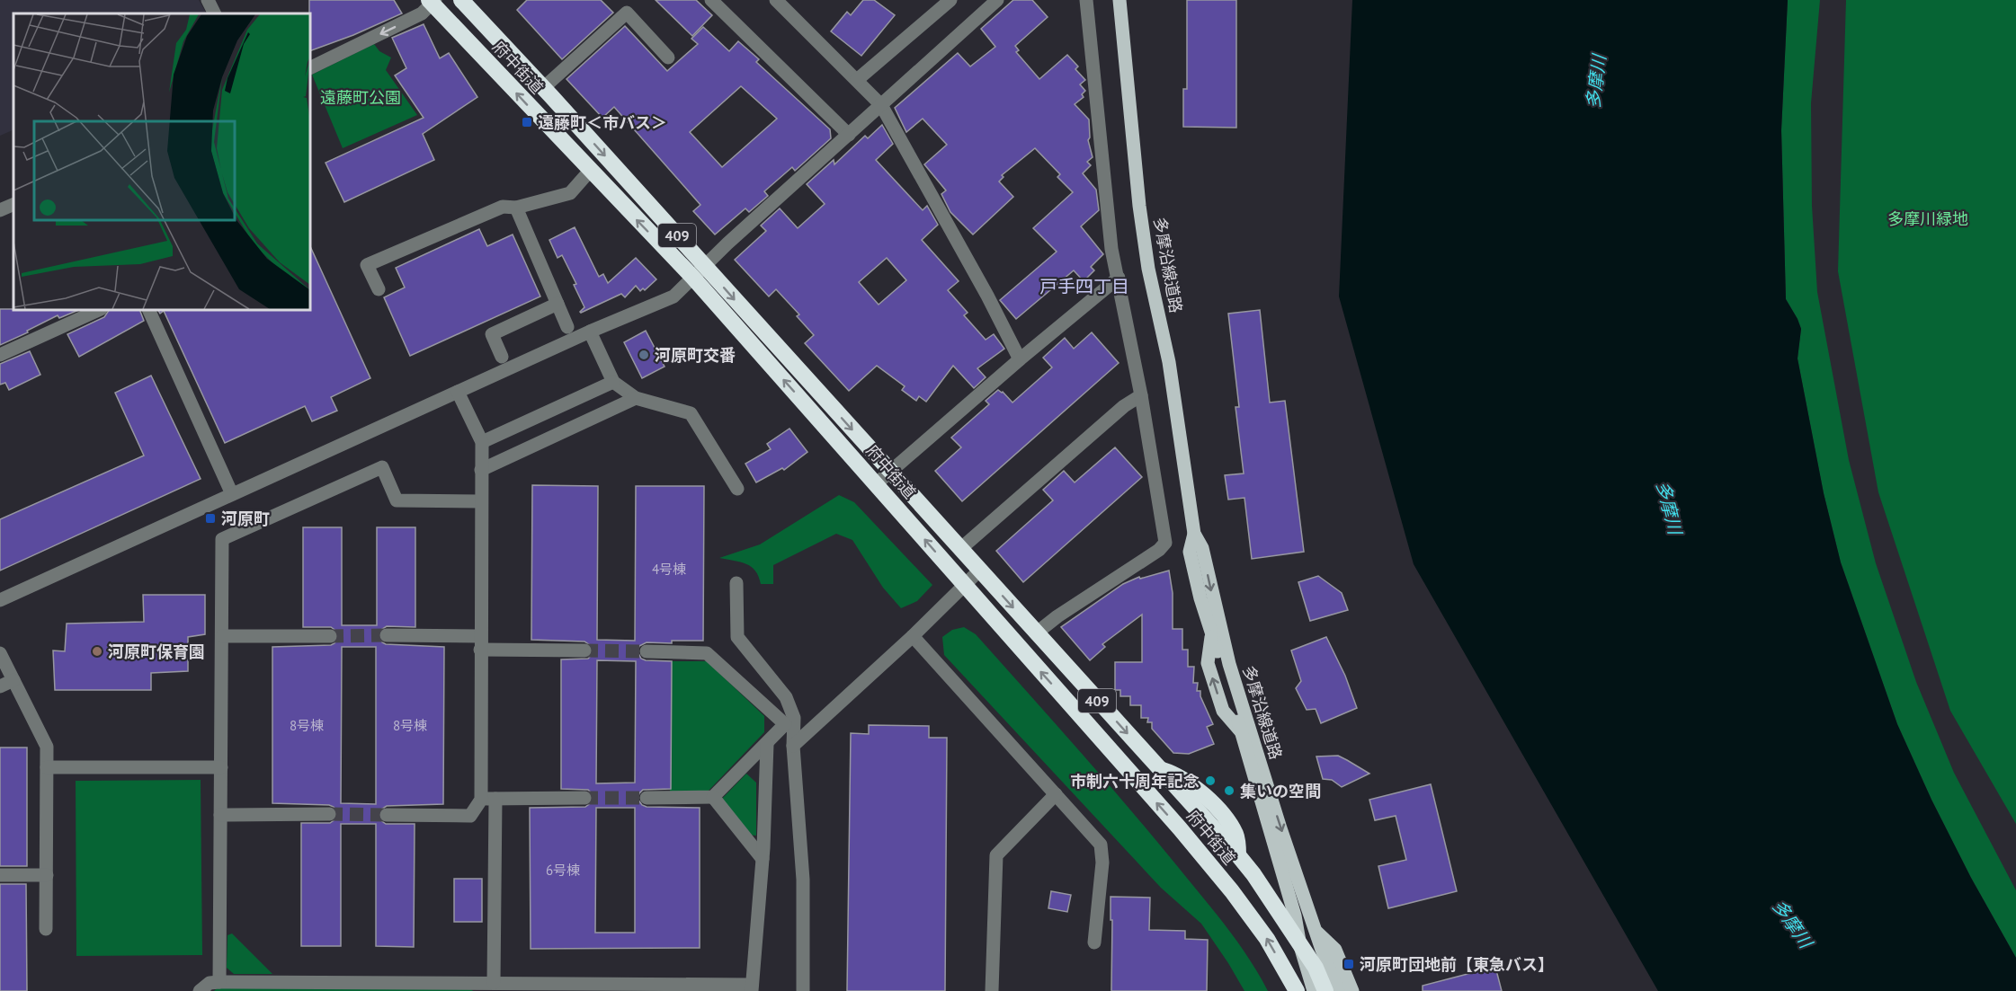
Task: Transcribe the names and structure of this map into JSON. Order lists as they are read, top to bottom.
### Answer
{
  "streets": {
    "highway": ["府中街道", "409"],
    "main road": ["多摩沿線道路"]
  },
  "crossings": [
    ["府中街道", "多摩沿線道路"]
  ],
  "districts": ["戸手四丁目"],
  "water": ["多摩川"],
  "parks": ["遠藤町公園", "多摩川緑地"],
  "places": {
    "transit": ["遠藤町＜市バス＞", "河原町", "河原町団地前【東急バス】"],
    "other": [
      "河原町交番",
      "河原町保育園",
      "市制六十周年記念",
      "集いの空間"
    ]
  },
  "house_numbers": [
    "4号棟",
    "8号棟",
    "8号棟",
    "6号棟"
  ]
}
